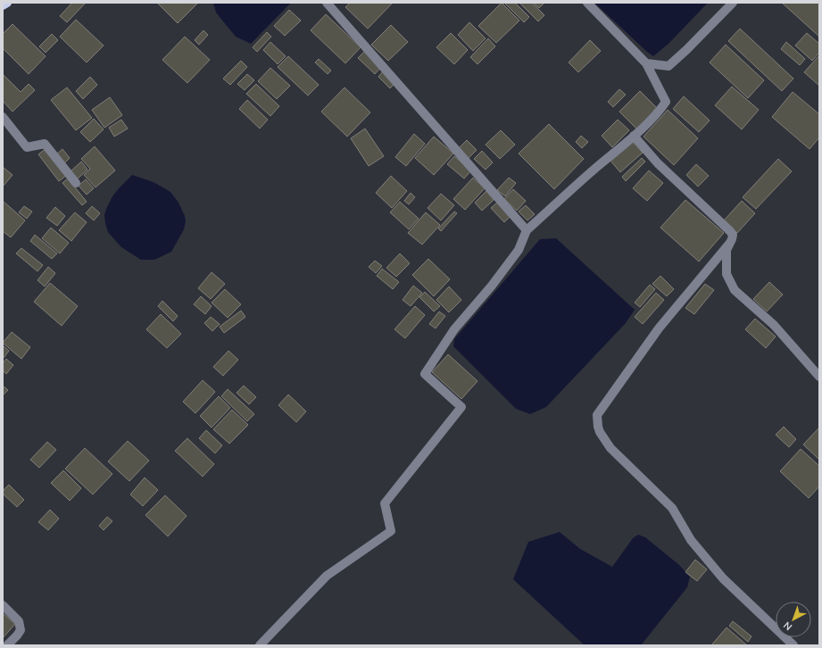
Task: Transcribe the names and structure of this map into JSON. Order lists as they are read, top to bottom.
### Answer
{
  "north": "bottom left"
}
